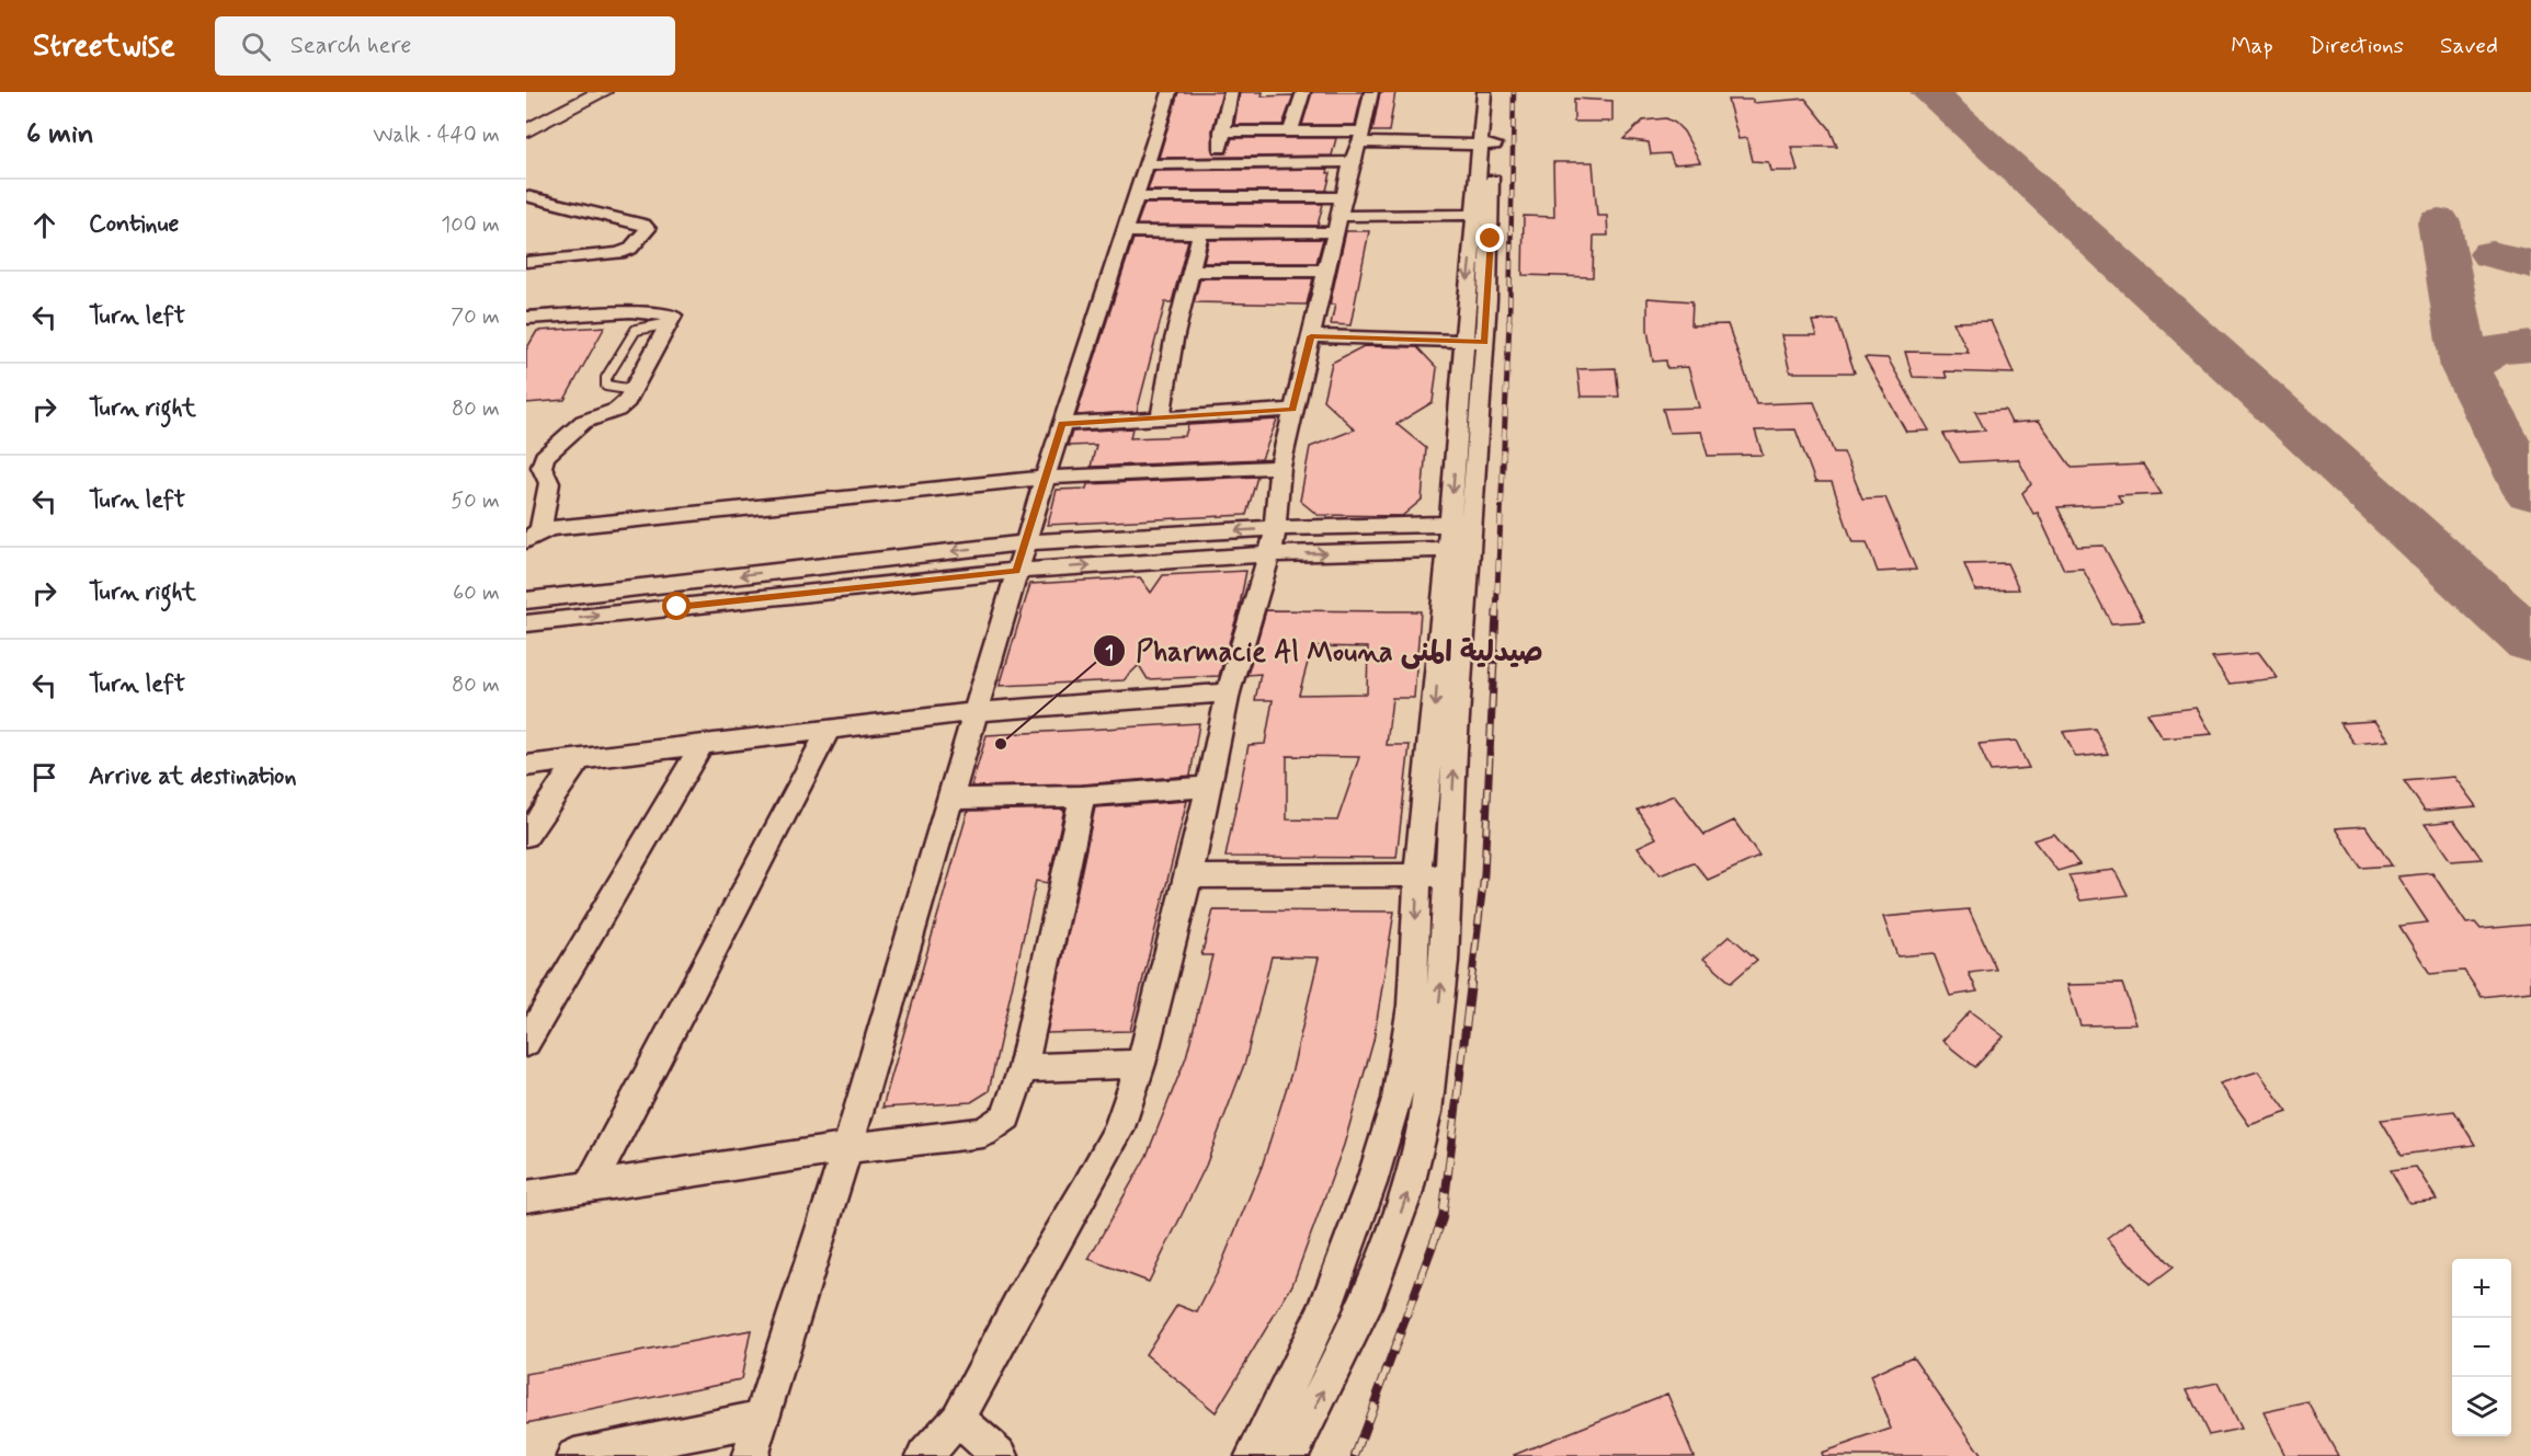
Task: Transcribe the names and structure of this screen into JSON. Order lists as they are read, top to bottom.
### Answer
{
  "places": ["Pharmacie Al Mouna صيدلية المنى"],
  "page": {
    "header": "Streetwise",
    "search": "Search here",
    "nav": ["Map", "Directions", "Saved"],
    "heading": ["6 min", "Walk · 440 m"],
    "list": [
      ["Continue", "100 m"],
      ["Turn left", "70 m"],
      ["Turn right", "80 m"],
      ["Turn left", "50 m"],
      ["Turn right", "60 m"],
      ["Turn left", "80 m"],
      "Arrive at destination"
    ],
    "map_buttons": ["+", "−"]
  }
}
